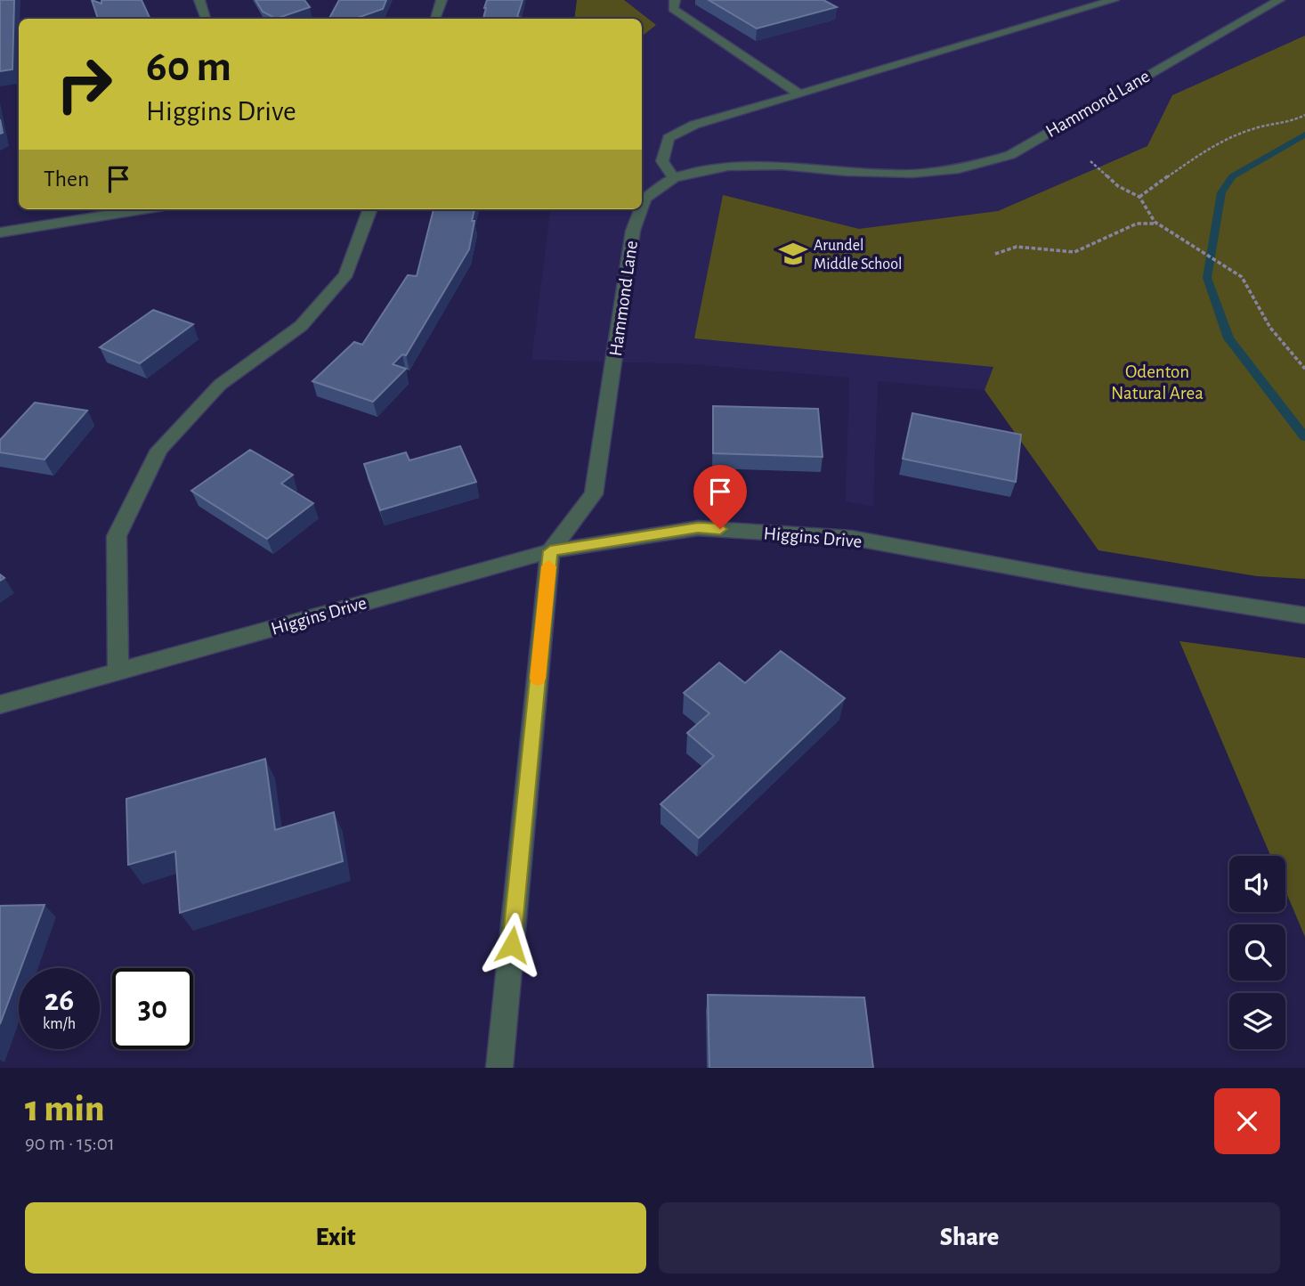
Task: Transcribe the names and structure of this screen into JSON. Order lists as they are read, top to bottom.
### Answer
{
  "streets": {
    "street": ["Hammond Lane", "Higgins Drive"]
  },
  "crossings": [
    ["Hammond Lane", "Higgins Drive"]
  ],
  "parks": ["Odenton Natural Area"],
  "places": {
    "school or university": ["Arundel Middle School"]
  },
  "page": {
    "turn": ["60 m", "Higgins Drive"],
    "then": "Then",
    "speed": "26 km/h",
    "limit": "30",
    "heading": ["1 min", "90 m · 15:01"],
    "buttons": ["Exit", "Share"]
  }
}
